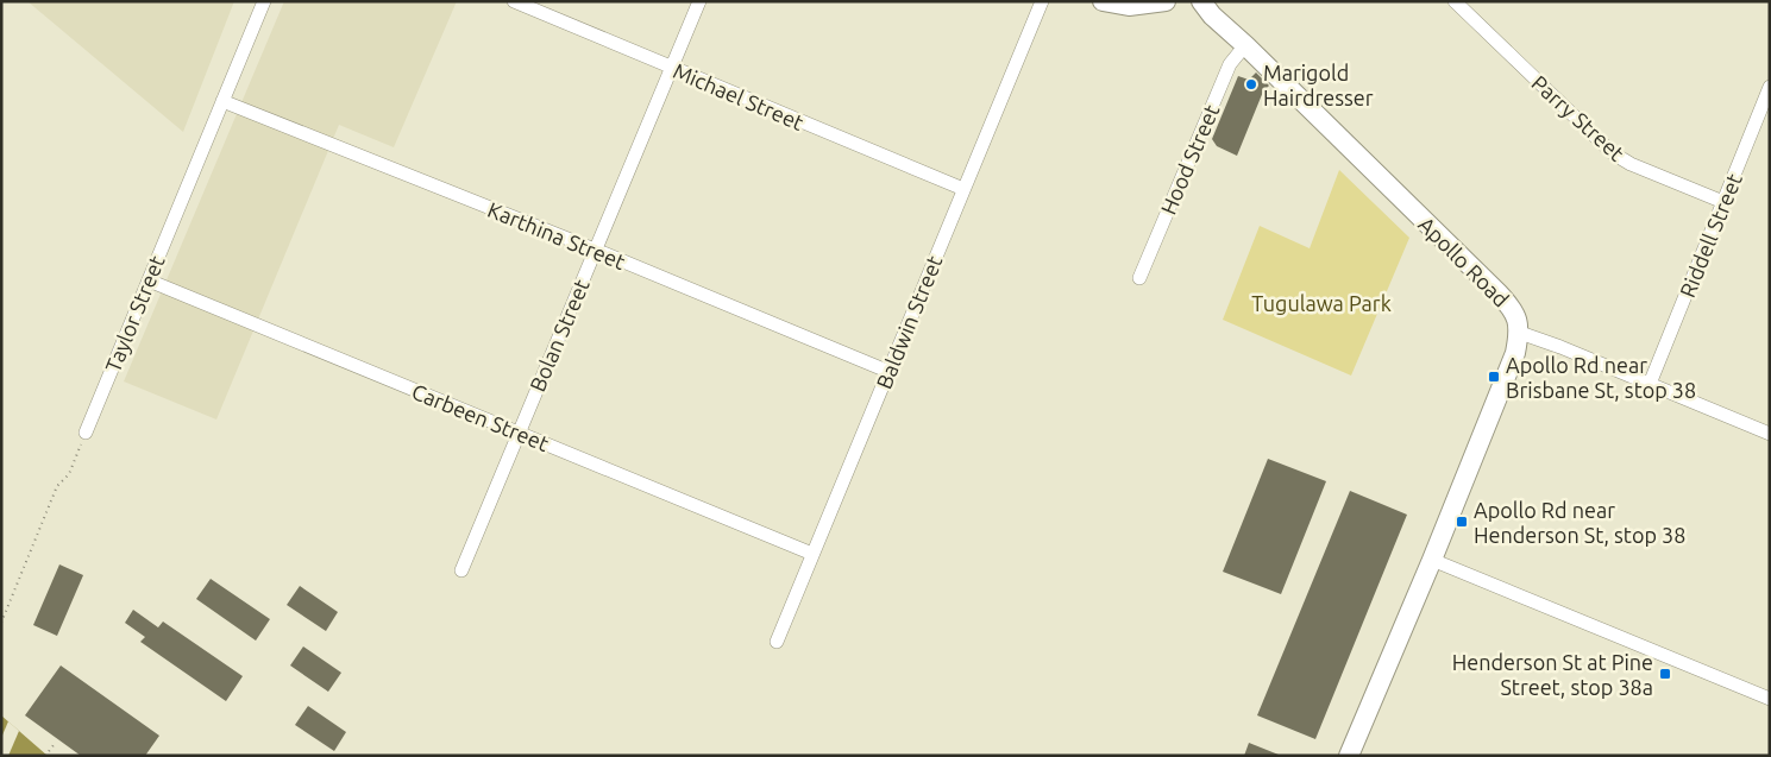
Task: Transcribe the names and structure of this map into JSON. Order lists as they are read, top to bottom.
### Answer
{
  "streets": {
    "street": [
      "Michael Street",
      "Parry Street",
      "Hood Street",
      "Karthina Street",
      "Riddell Street",
      "Apollo Road",
      "Taylor Street",
      "Baldwin Street",
      "Bolan Street",
      "Carbeen Street"
    ]
  },
  "crossings": [
    ["Michael Street", "Baldwin Street"],
    ["Michael Street", "Bolan Street"],
    ["Parry Street", "Riddell Street"],
    ["Hood Street", "Apollo Road"],
    ["Karthina Street", "Taylor Street"],
    ["Karthina Street", "Baldwin Street"],
    ["Karthina Street", "Bolan Street"],
    ["Taylor Street", "Carbeen Street"],
    ["Baldwin Street", "Carbeen Street"],
    ["Bolan Street", "Carbeen Street"]
  ],
  "parks": ["Tugulawa Park"],
  "places": {
    "other": ["Marigold Hairdresser"],
    "transit": ["Apollo Rd near Brisbane St, stop 38", "Apollo Rd near Henderson St, stop 38", "Henderson St at Pine Street, stop 38a"]
  }
}
